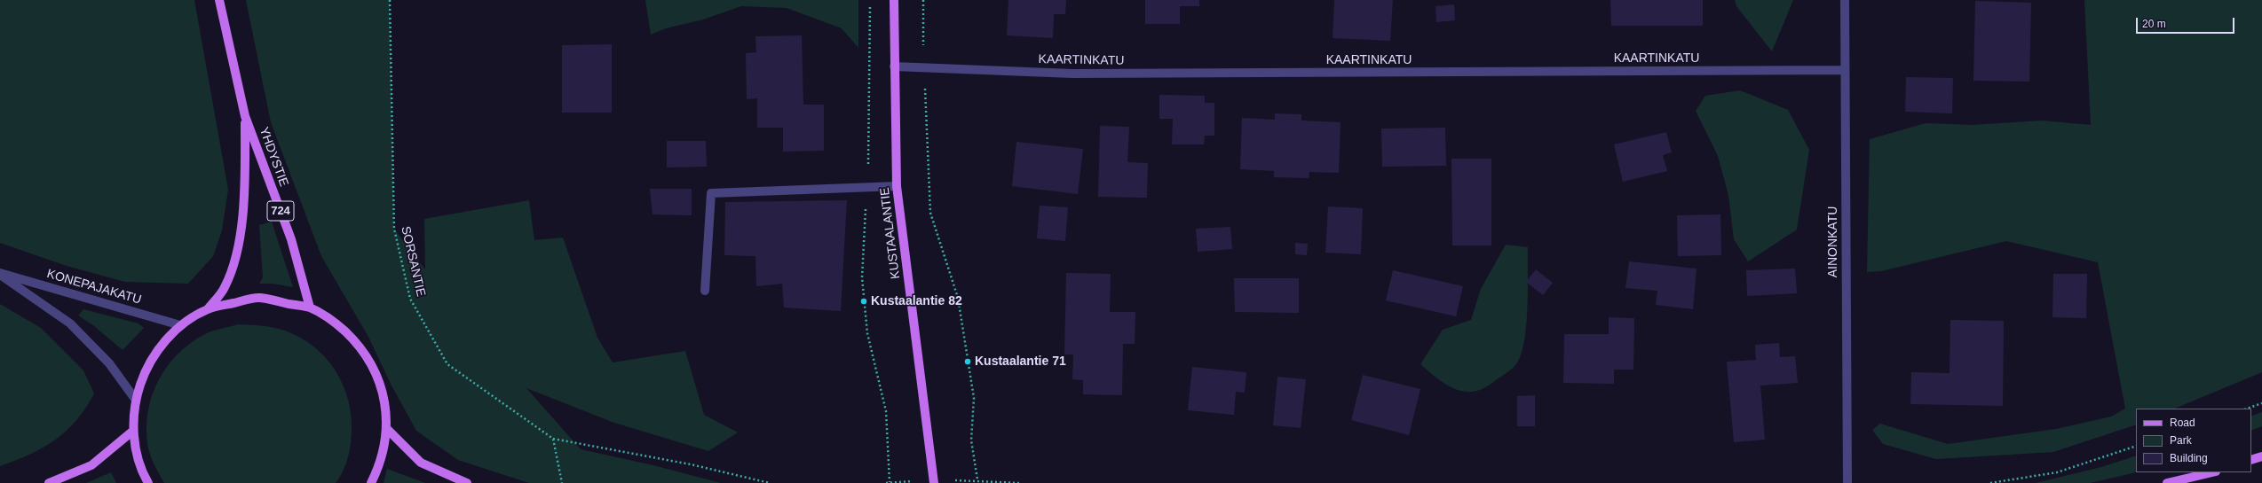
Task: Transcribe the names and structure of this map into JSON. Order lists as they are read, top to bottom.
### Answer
{
  "streets": {
    "main road": ["YHDYSTIE", "724", "KUSTAALANTIE"],
    "street": ["KAARTINKATU", "AINONKATU", "KONEPAJAKATU"],
    "path": ["SORSANTIE"]
  },
  "crossings": [
    ["KAARTINKATU", "KUSTAALANTIE"],
    ["KAARTINKATU", "AINONKATU"]
  ],
  "places": ["Kustaalantie 82", "Kustaalantie 71"],
  "legend": ["Road", "Park", "Building"],
  "scale_bar": "20 m"
}
